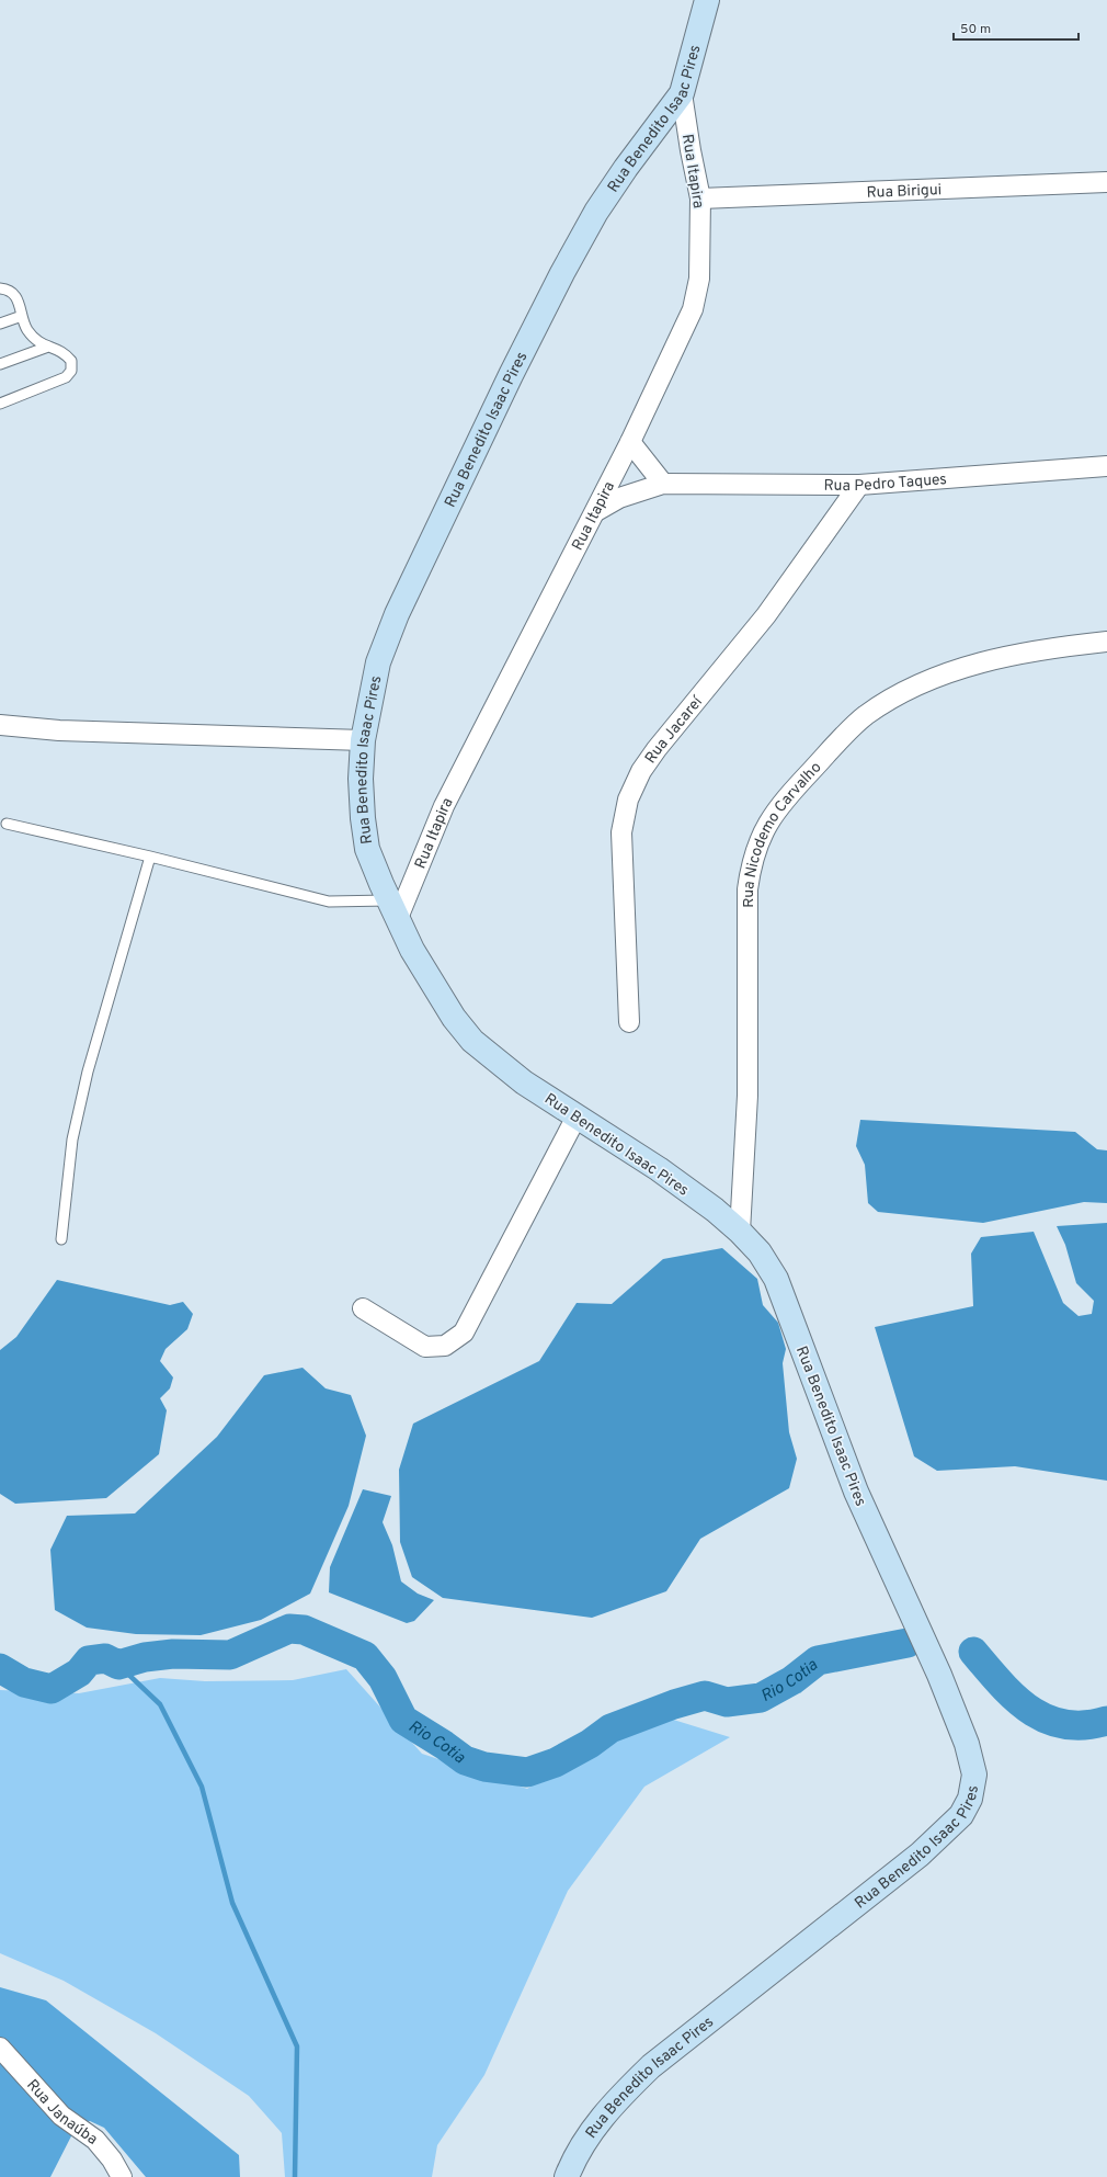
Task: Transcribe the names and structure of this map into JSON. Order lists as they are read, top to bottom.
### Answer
{
  "streets": {
    "street": [
      "Rua Benedito Isaac Pires",
      "Rua Itapira",
      "Rua Birigui",
      "Rua Pedro Taques",
      "Rua Jacareí",
      "Rua Nicodemo Carvalho",
      "Rua Janaúba"
    ]
  },
  "crossings": [
    ["Rua Benedito Isaac Pires", "Rua Itapira"],
    ["Rua Benedito Isaac Pires", "Rua Nicodemo Carvalho"],
    ["Rua Itapira", "Rua Birigui"],
    ["Rua Itapira", "Rua Pedro Taques"],
    ["Rua Pedro Taques", "Rua Jacareí"]
  ],
  "water": ["Rio Cotia"],
  "scale_bar": "50 m"
}
